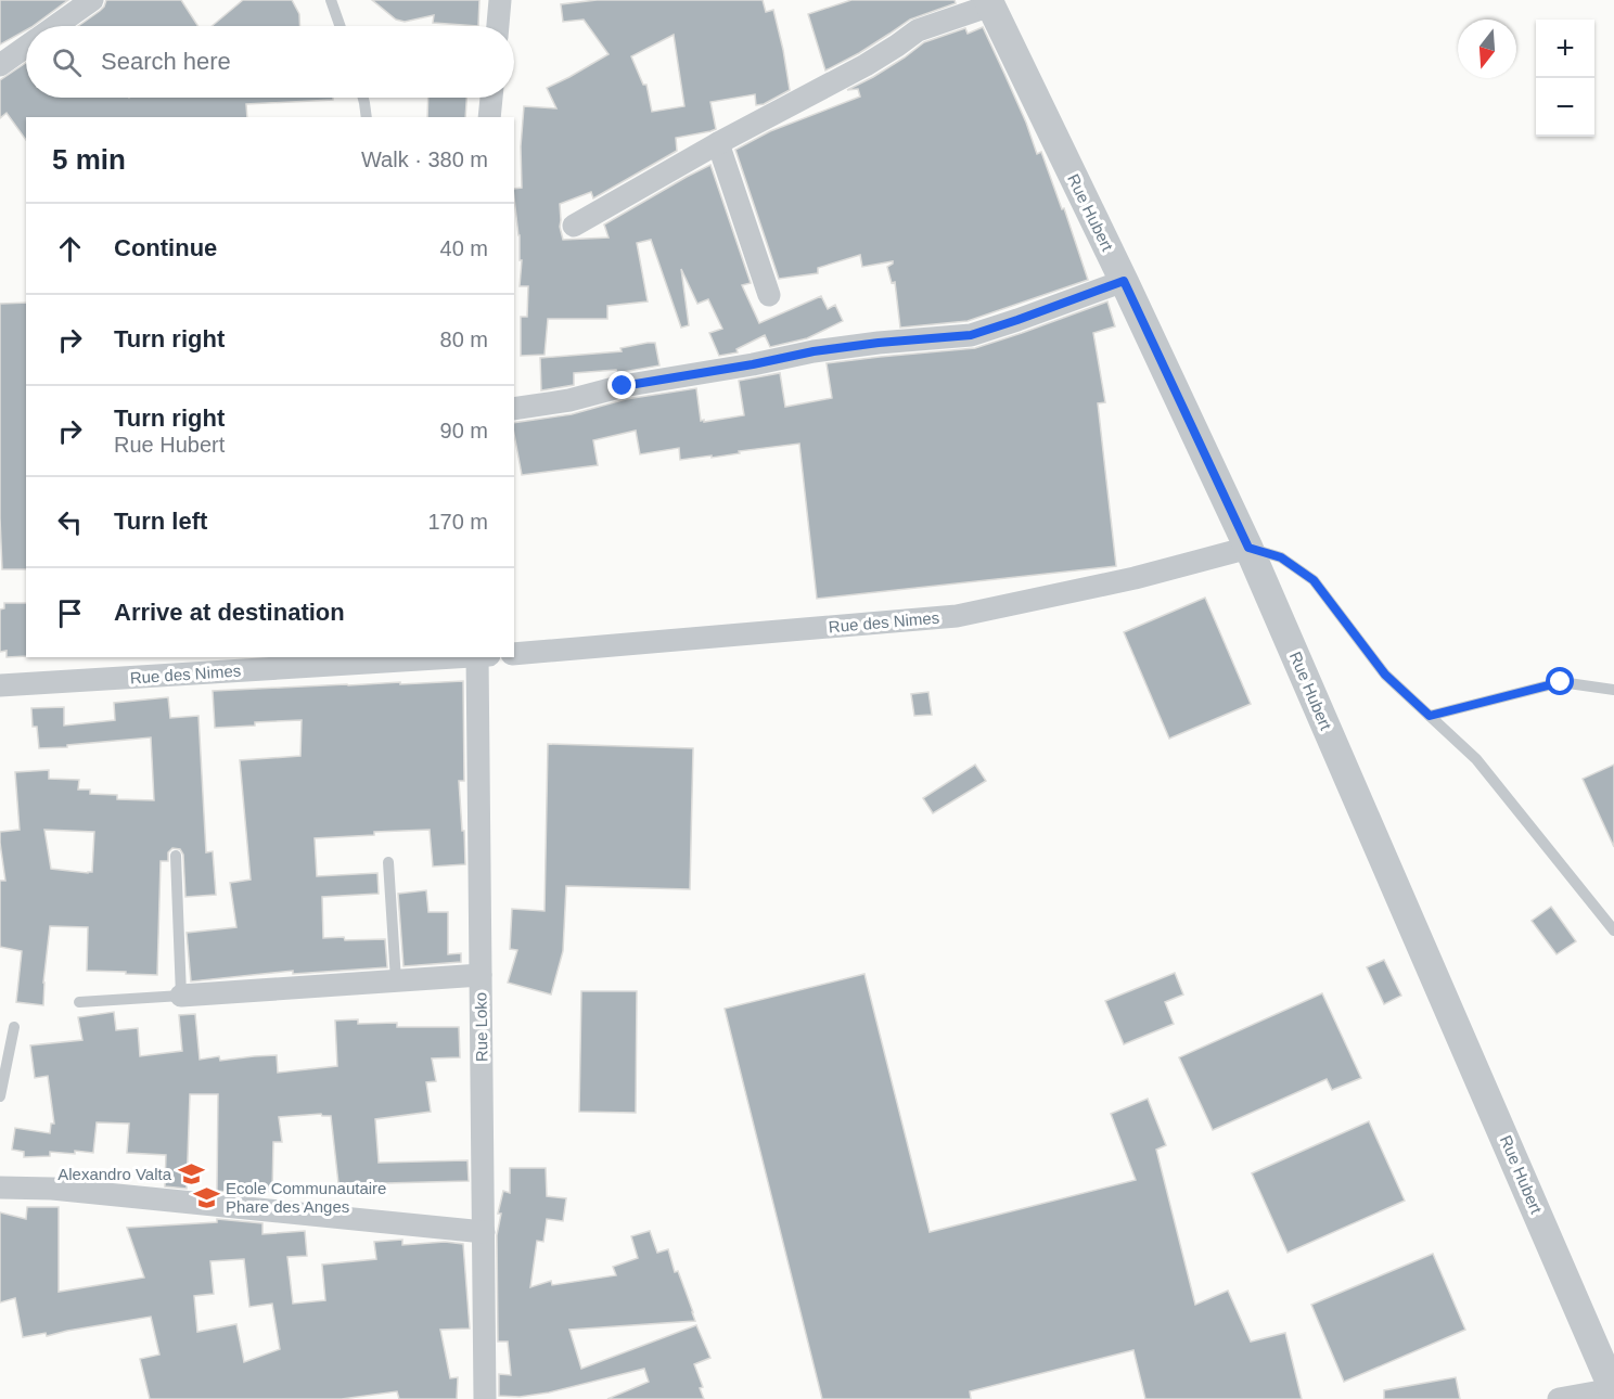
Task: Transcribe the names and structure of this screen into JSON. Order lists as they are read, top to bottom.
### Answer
{
  "streets": {
    "street": ["Rue Hubert", "Rue des Nimes", "Rue Loko"]
  },
  "crossings": [
    ["Rue Hubert", "Rue des Nimes"]
  ],
  "places": {
    "school or university": ["Alexandro Valta", "Ecole Communautaire Phare des Anges"]
  },
  "north": "bottom",
  "page": {
    "map_buttons": ["+", "−"],
    "search": "Search here",
    "heading": ["5 min", "Walk · 380 m"],
    "list": [
      ["Continue", "40 m"],
      ["Turn right", "80 m"],
      ["Turn right", "Rue Hubert", "90 m"],
      ["Turn left", "170 m"],
      "Arrive at destination"
    ]
  }
}
